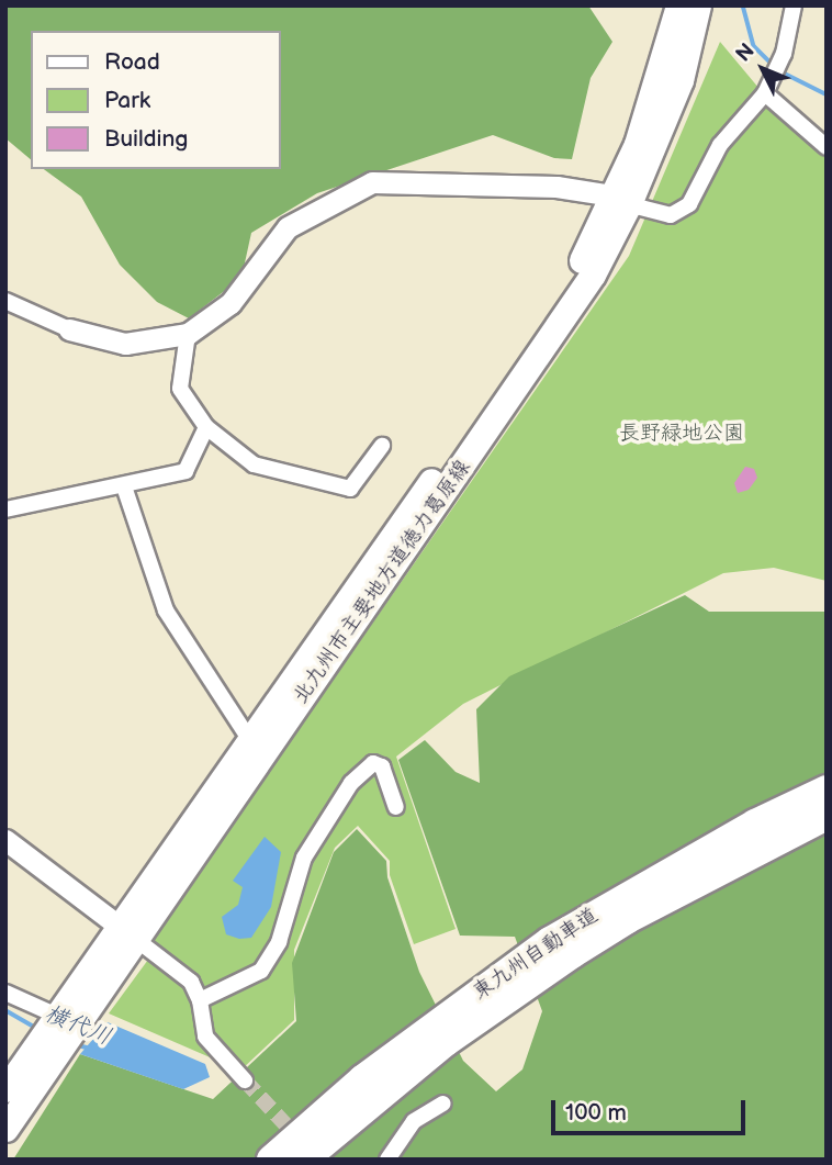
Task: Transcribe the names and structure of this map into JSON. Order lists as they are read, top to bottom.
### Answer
{
  "streets": {
    "highway": ["東九州自動車道"],
    "main road": ["北九州市主要地方道徳力葛原線"]
  },
  "water": ["横代川"],
  "parks": ["長野緑地公園"],
  "legend": ["Road", "Park", "Building"],
  "scale_bar": "100 m",
  "north": "top left"
}
